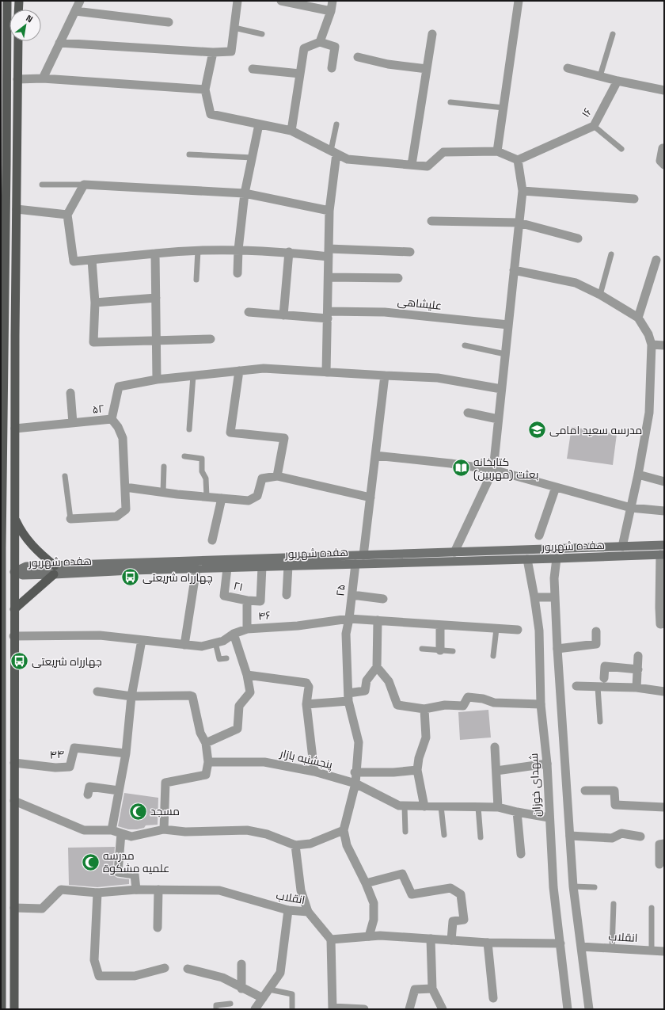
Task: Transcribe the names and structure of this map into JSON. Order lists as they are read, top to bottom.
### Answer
{
  "streets": {
    "main road": ["هفده شهریور"],
    "street": [
      "۱۶",
      "علیشاهی",
      "۵۲",
      "۲۱",
      "۲۵",
      "۴۶",
      "۴۴",
      "پنجشنبه بازار",
      "شهدای خوزان",
      "انقلاب"
    ]
  },
  "crossings": [
    ["هفده شهریور", "۲۱"],
    ["هفده شهریور", "۲۵"],
    ["هفده شهریور", "شهدای خوزان"],
    ["۲۱", "۴۶"],
    ["۲۵", "۴۶"],
    ["۲۵", "پنجشنبه بازار"],
    ["پنجشنبه بازار", "شهدای خوزان"]
  ],
  "places": {
    "school or university": ["مدرسه سعید امامی"],
    "library": ["کتابخانه بعثت (مهربین)"],
    "bus stop": ["چهارراه شریعتی", "جهارراه شریعتی"],
    "mosque": ["مسجد", "مدرسه علمیه مشکوة"]
  },
  "north": "top right"
}
